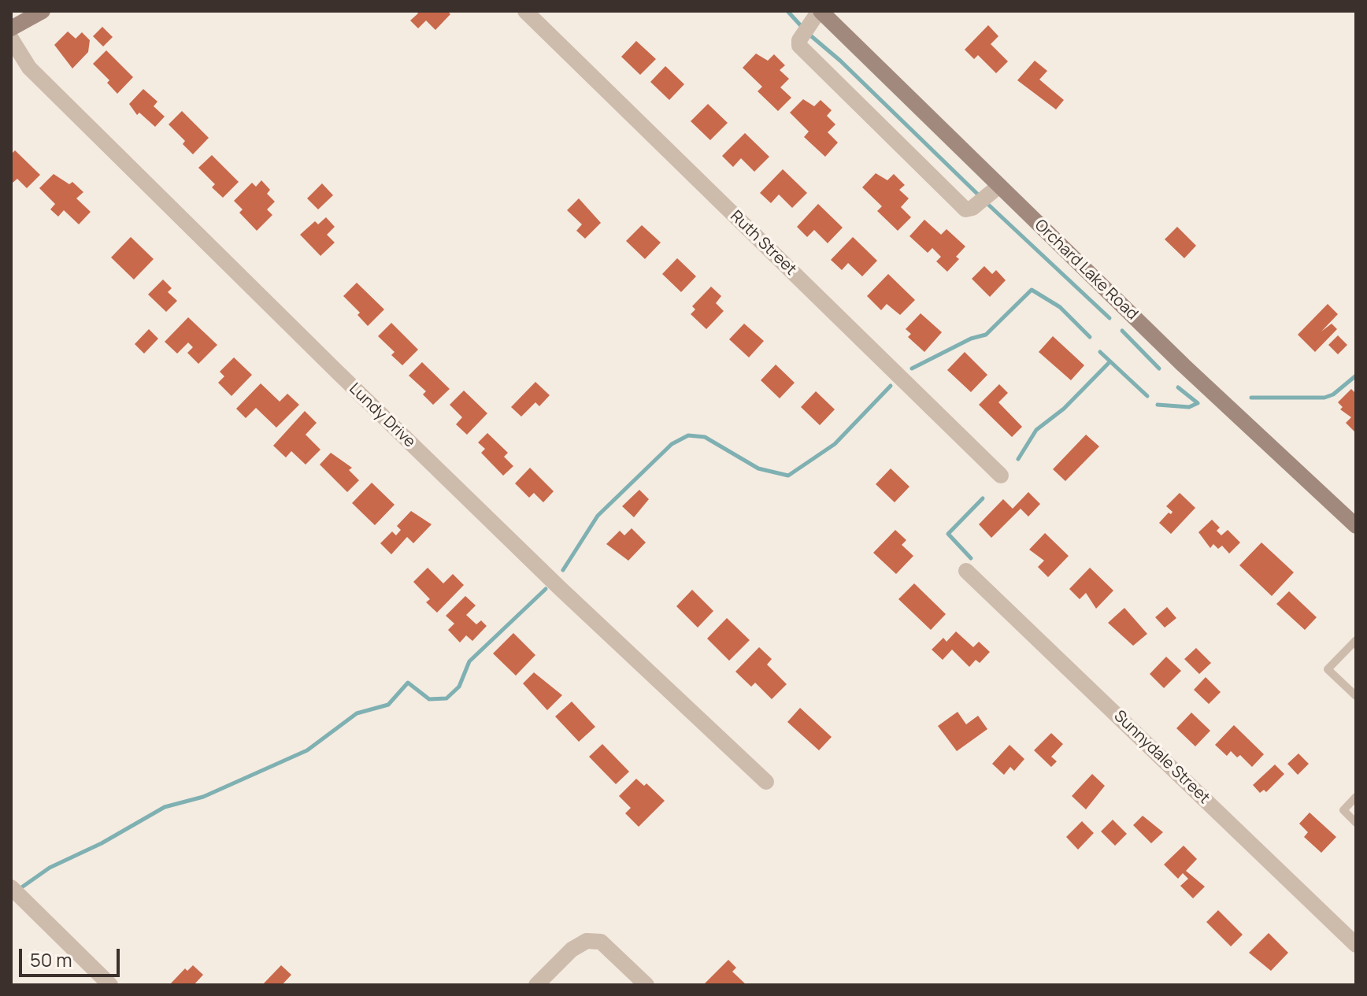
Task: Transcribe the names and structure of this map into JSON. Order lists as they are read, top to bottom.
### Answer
{
  "streets": {
    "main road": ["Orchard Lake Road"],
    "street": ["Ruth Street", "Lundy Drive", "Sunnydale Street"]
  },
  "scale_bar": "50 m"
}
